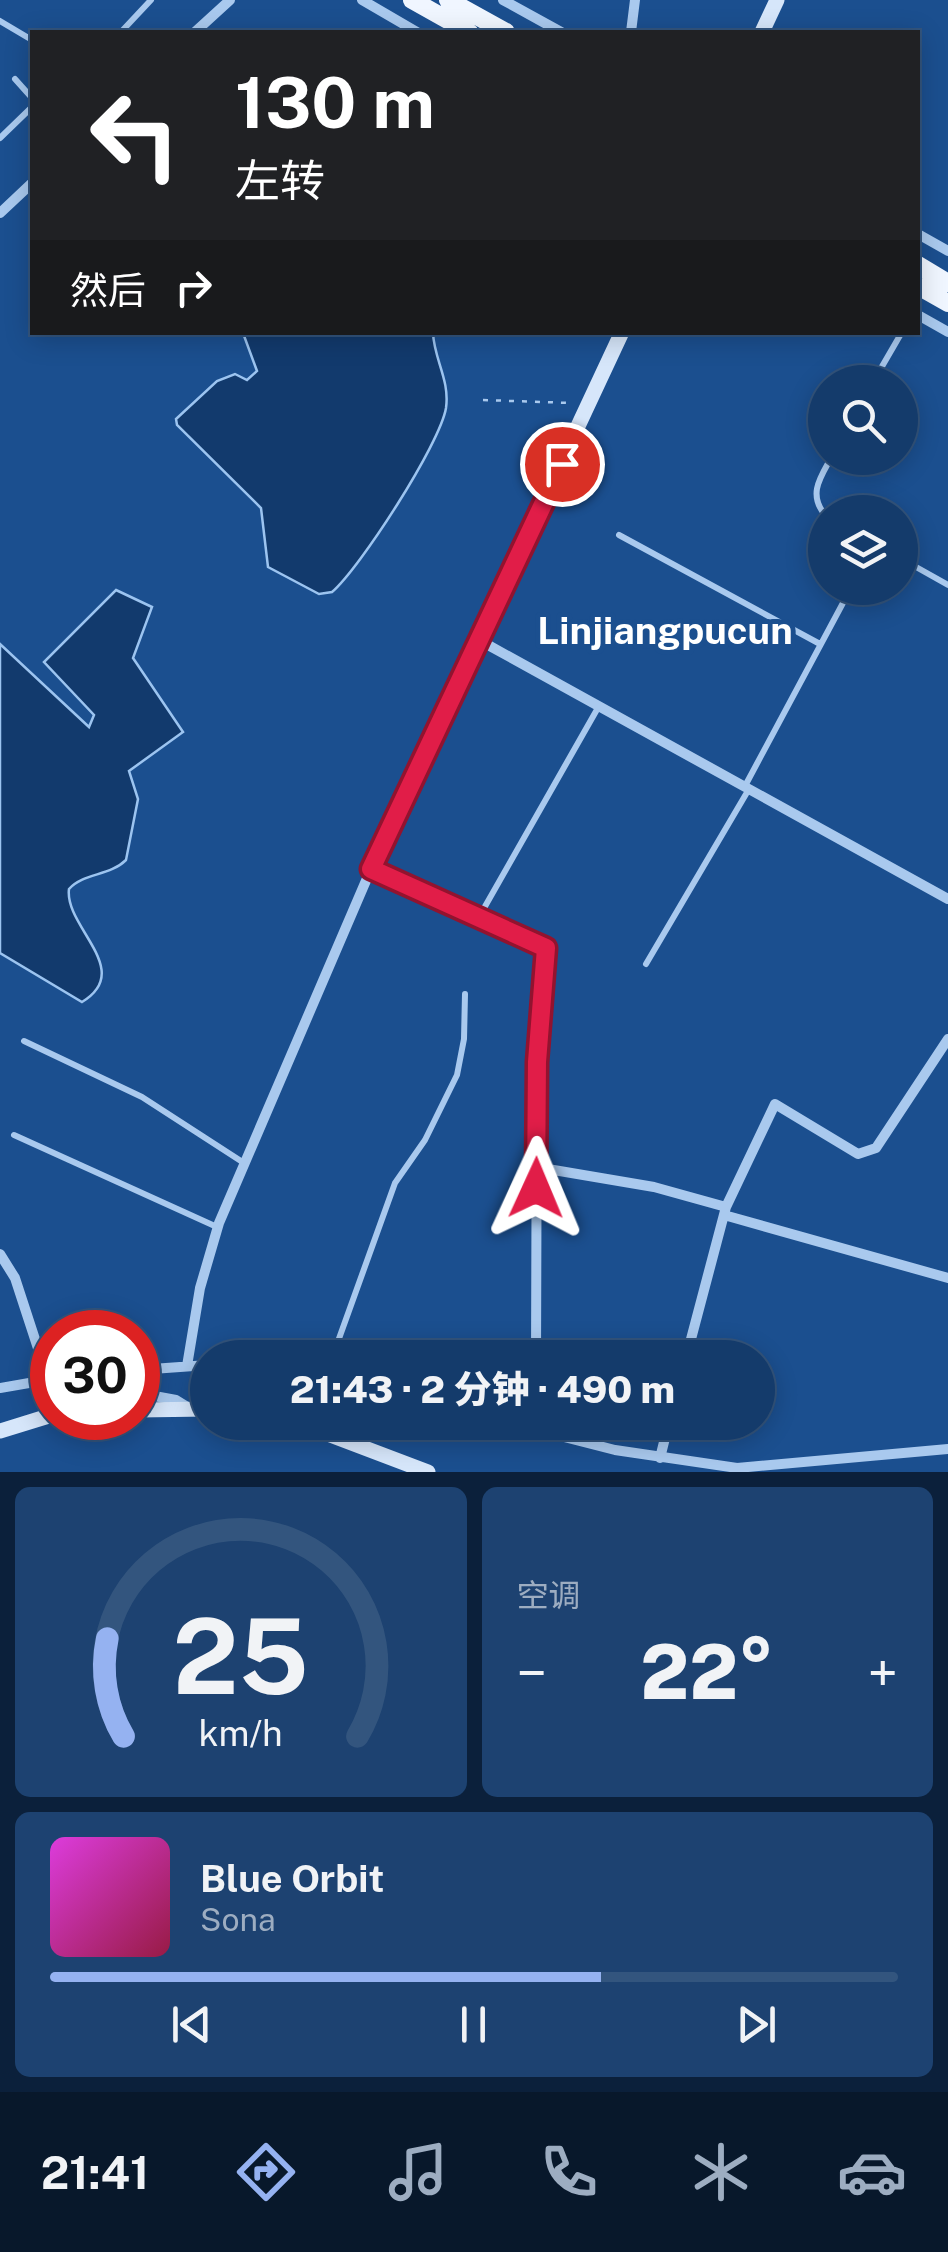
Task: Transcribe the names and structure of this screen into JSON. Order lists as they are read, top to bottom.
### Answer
{
  "districts": ["Linjiangpucun"],
  "page": {
    "turn": ["130 m", "左转"],
    "then": "然后",
    "limit": "30",
    "trip": "21:43 · 2 分钟 · 490 m",
    "tile": "空调",
    "heat": ["−", "22°", "+"],
    "song": ["Blue Orbit", "Sona"],
    "tabs": "21:41",
    "gauge": ["25", "km/h"]
  }
}
